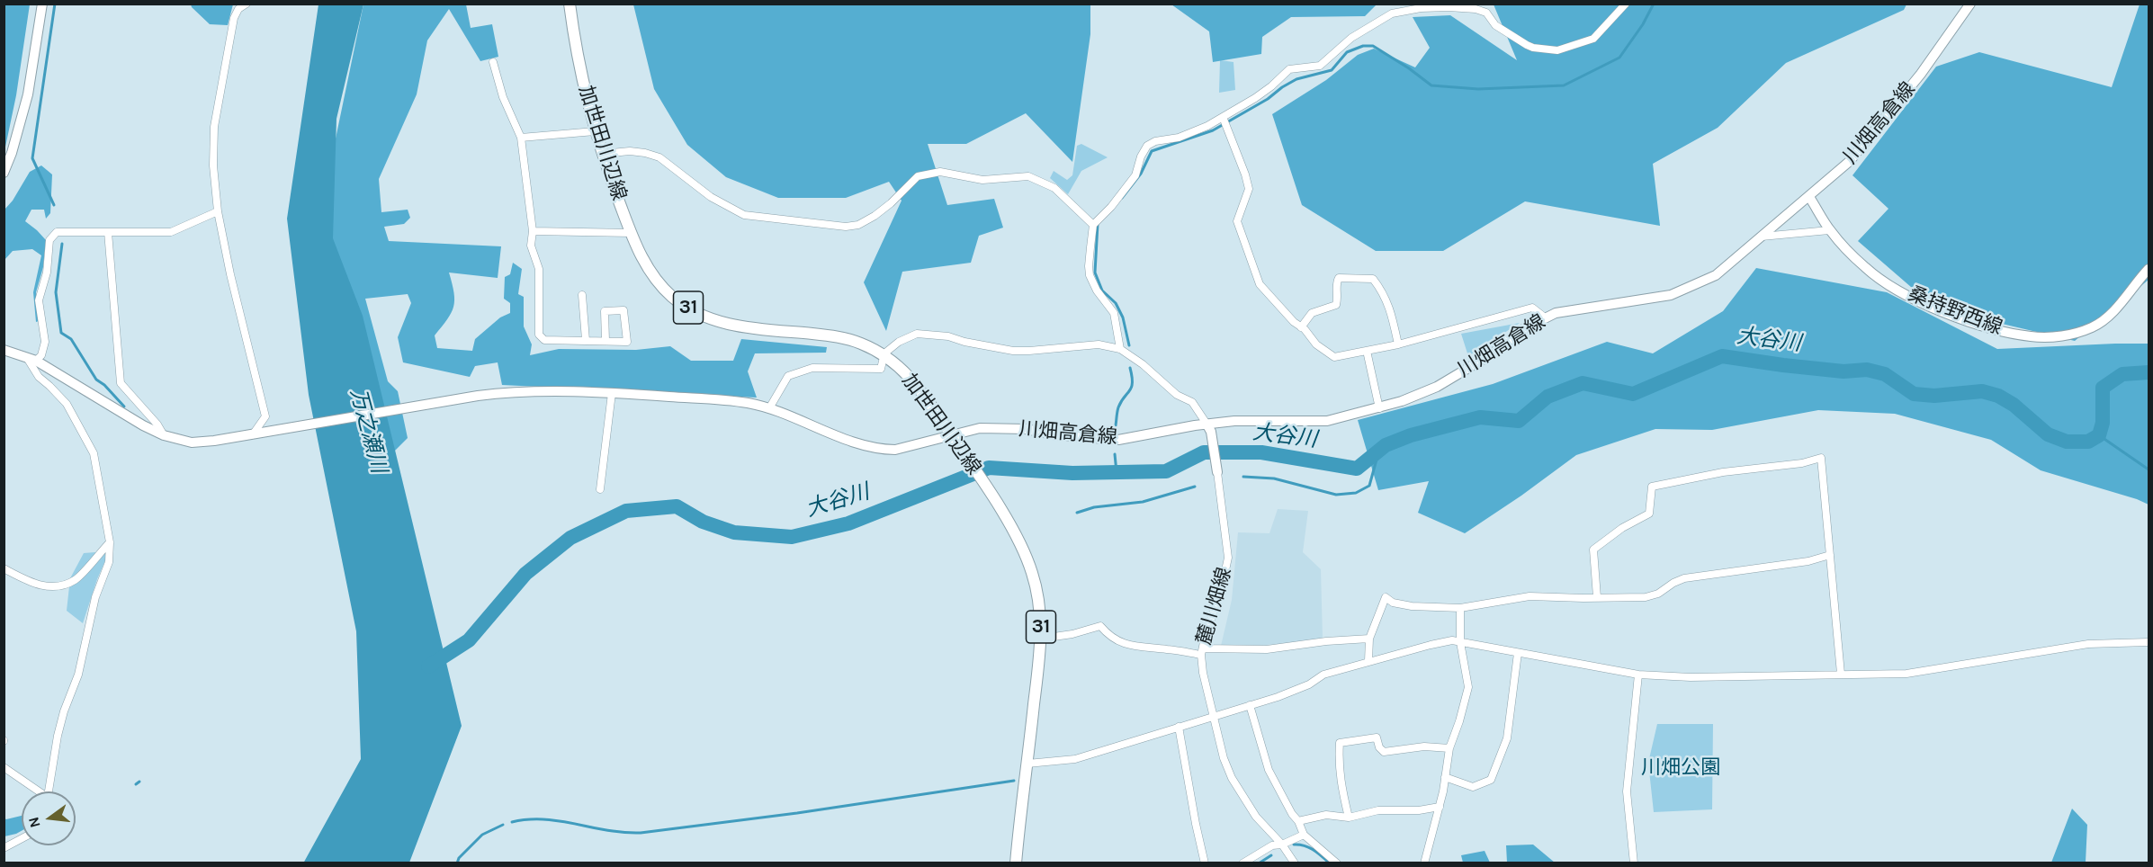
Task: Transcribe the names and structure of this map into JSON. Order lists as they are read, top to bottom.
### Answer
{
  "streets": {
    "main road": ["加世田川辺線", "31"],
    "street": ["川畑高倉線", "桑持野西線", "麓川畑線"]
  },
  "crossings": [
    ["川畑高倉線", "加世田川辺線"],
    ["川畑高倉線", "桑持野西線"],
    ["川畑高倉線", "麓川畑線"]
  ],
  "water": ["大谷川", "万之瀬川"],
  "parks": ["川畑公園"],
  "north": "left"
}
